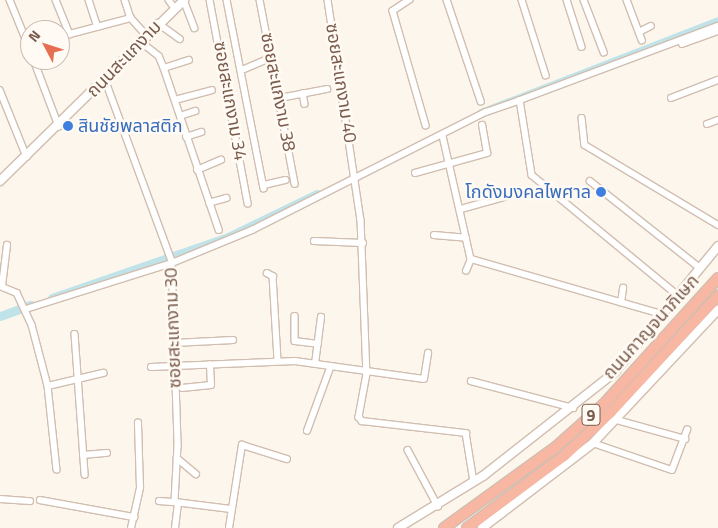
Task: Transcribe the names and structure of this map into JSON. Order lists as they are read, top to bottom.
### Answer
{
  "streets": {
    "highway": ["ถนนกาญจนาภิเษก", "9"],
    "main road": ["ถนนสะแกงาม"],
    "street": [
      "ซอยสะแกงาม 40",
      "ซอยสะแกงาม 38",
      "ซอยสะแกงาม 34",
      "ซอยสะแกงาม 30"
    ]
  },
  "crossings": [
    ["ถนนสะแกงาม", "ซอยสะแกงาม 30"]
  ],
  "places": ["สินชัยพลาสติก", "โกดังมงคลไพศาล"],
  "north": "top left"
}
